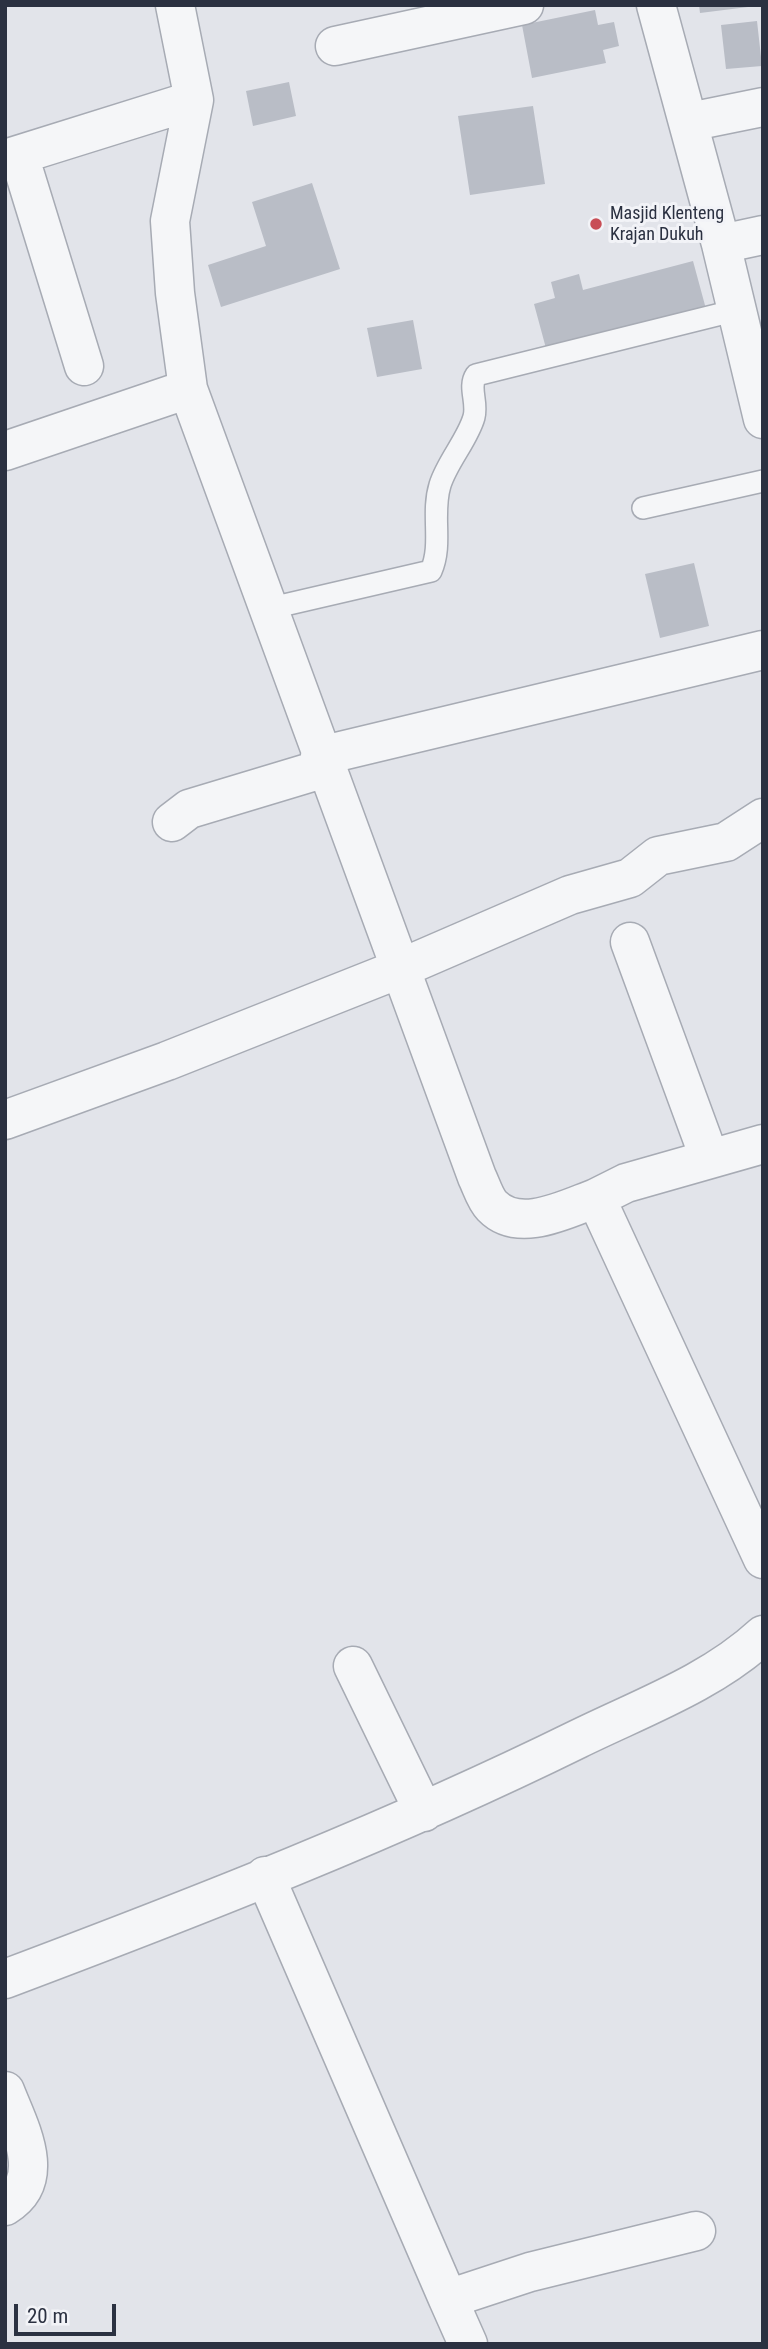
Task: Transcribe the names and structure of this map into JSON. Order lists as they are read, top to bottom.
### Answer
{
  "places": ["Masjid Klenteng Krajan Dukuh"],
  "scale_bar": "20 m"
}
